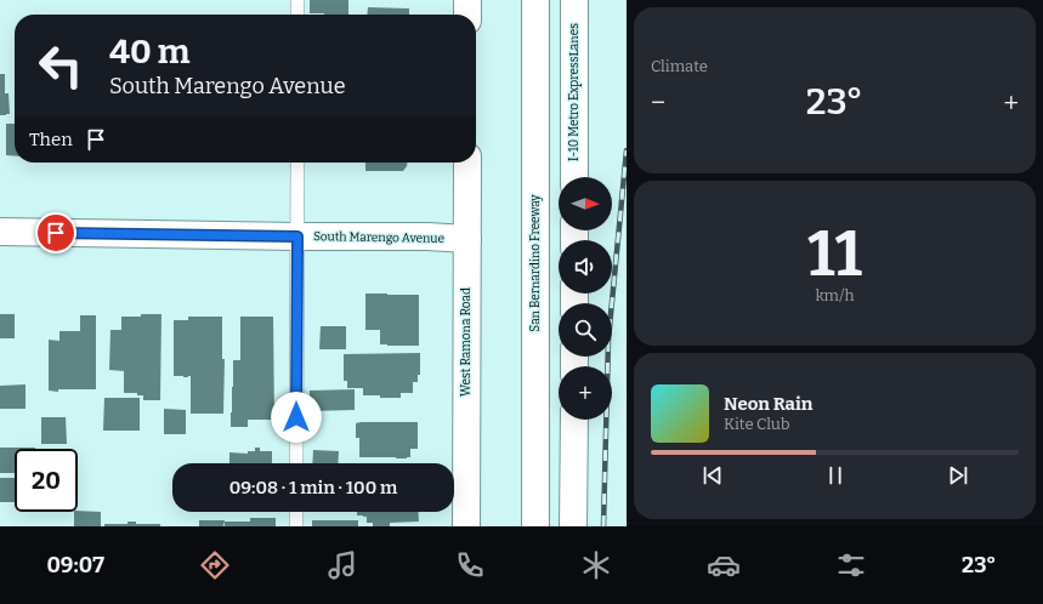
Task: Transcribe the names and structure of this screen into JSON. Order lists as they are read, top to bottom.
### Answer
{
  "streets": {
    "main road": [
      "I-10 Metro ExpressLanes",
      "South Marengo Avenue",
      "San Bernardino Freeway",
      "West Ramona Road"
    ]
  },
  "crossings": [
    ["South Marengo Avenue", "West Ramona Road"]
  ],
  "north": "right",
  "page": {
    "tile": [
      "Climate",
      ["11", "km/h"]
    ],
    "turn": ["40 m", "South Marengo Avenue"],
    "heat": ["−", "23°", "+"],
    "then": "Then",
    "map_buttons": "+",
    "song": ["Neon Rain", "Kite Club"],
    "limit": "20",
    "trip": "09:08 · 1 min · 100 m",
    "tabs": ["09:07", "23°"]
  }
}
